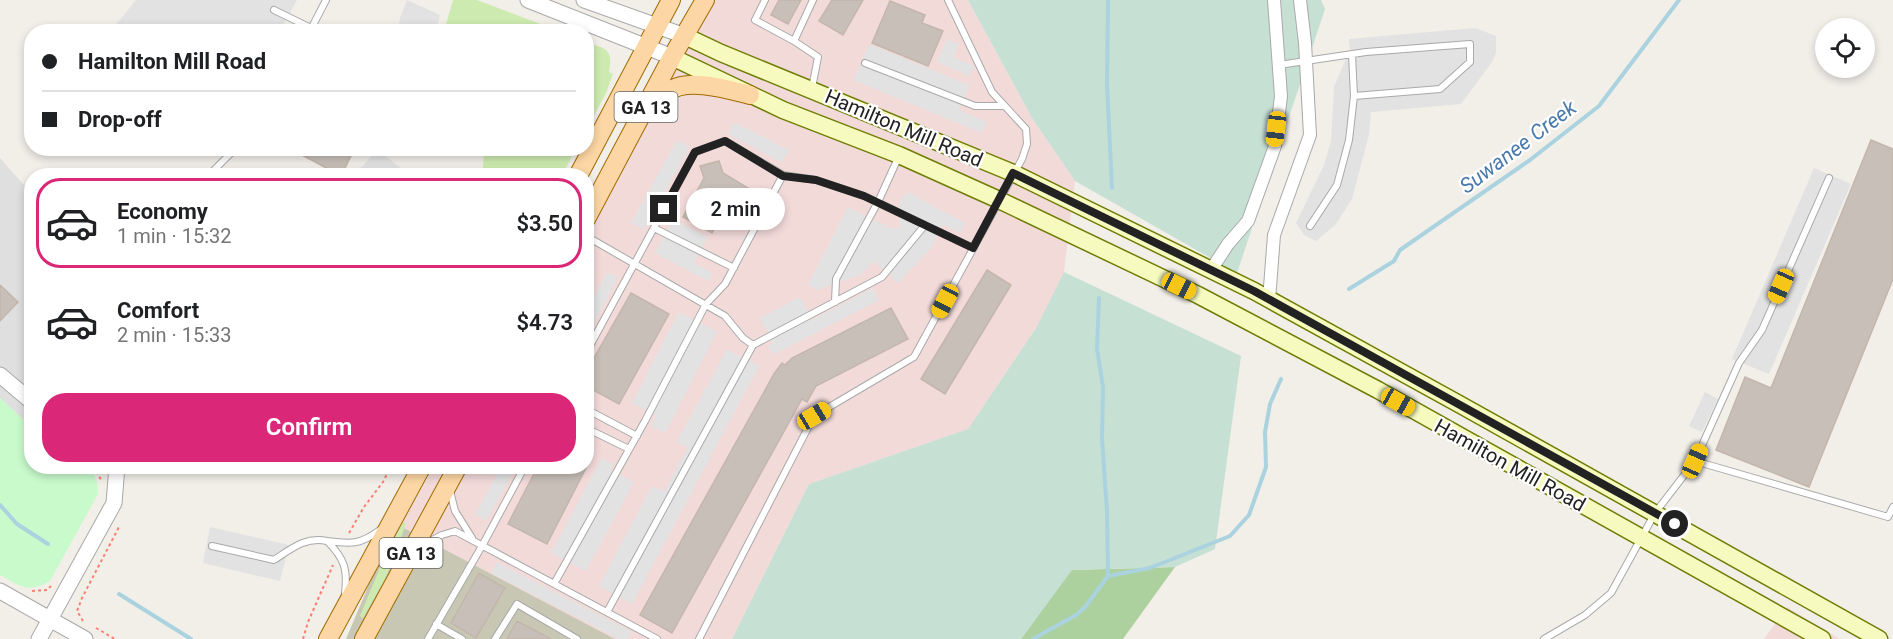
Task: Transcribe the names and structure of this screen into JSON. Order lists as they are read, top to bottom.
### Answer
{
  "streets": {
    "main road": ["GA 13", "Hamilton Mill Road"]
  },
  "crossings": [
    ["GA 13", "Hamilton Mill Road"]
  ],
  "water": ["Suwanee Creek"],
  "page": {
    "banner": ["Hamilton Mill Road", "Drop-off"],
    "list": [
      {
        "name": "Economy",
        "note": "1 min · 15:32",
        "value": "$3.50"
      },
      {
        "name": "Comfort",
        "note": "2 min · 15:33",
        "value": "$4.73"
      }
    ],
    "bubble": "2 min",
    "buttons": "Confirm"
  }
}
